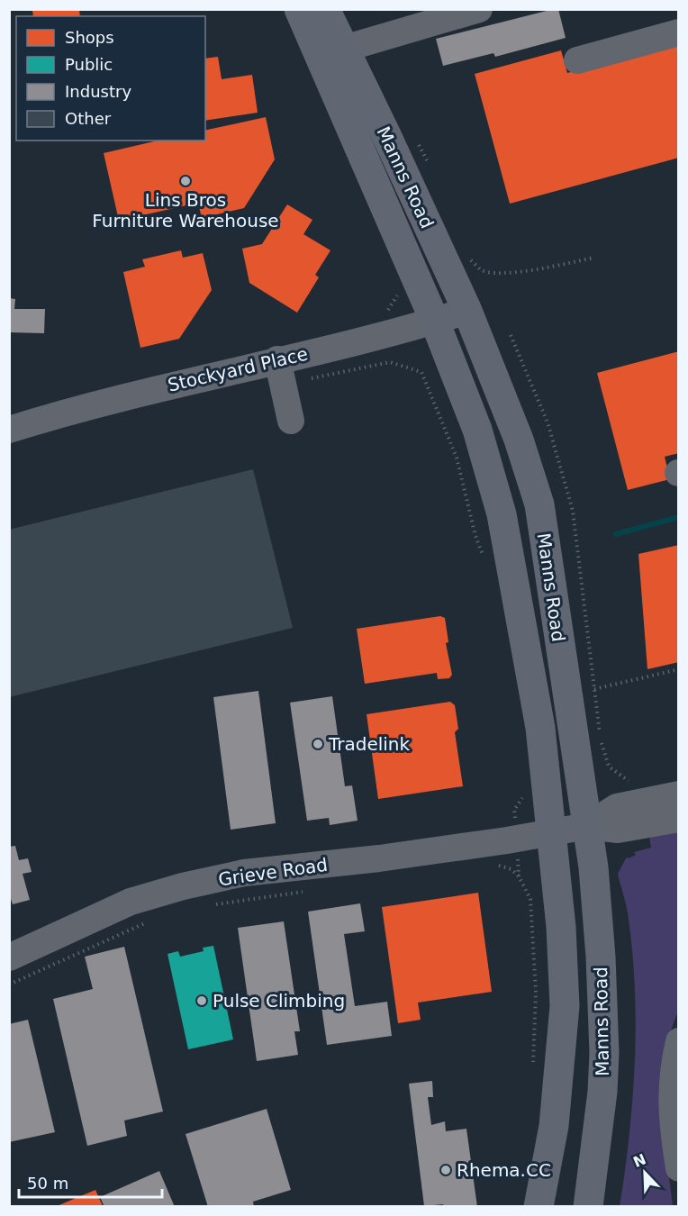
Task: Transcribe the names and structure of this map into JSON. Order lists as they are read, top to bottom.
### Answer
{
  "streets": {
    "main road": ["Manns Road"],
    "street": ["Stockyard Place", "Grieve Road"]
  },
  "crossings": [
    ["Manns Road", "Stockyard Place"],
    ["Manns Road", "Grieve Road"]
  ],
  "places": [
    "Lins Bros Furniture Warehouse",
    "Tradelink",
    "Pulse Climbing",
    "Rhema.CC"
  ],
  "legend": [
    "Shops",
    "Public",
    "Industry",
    "Other"
  ],
  "scale_bar": "50 m",
  "north": "top left"
}
